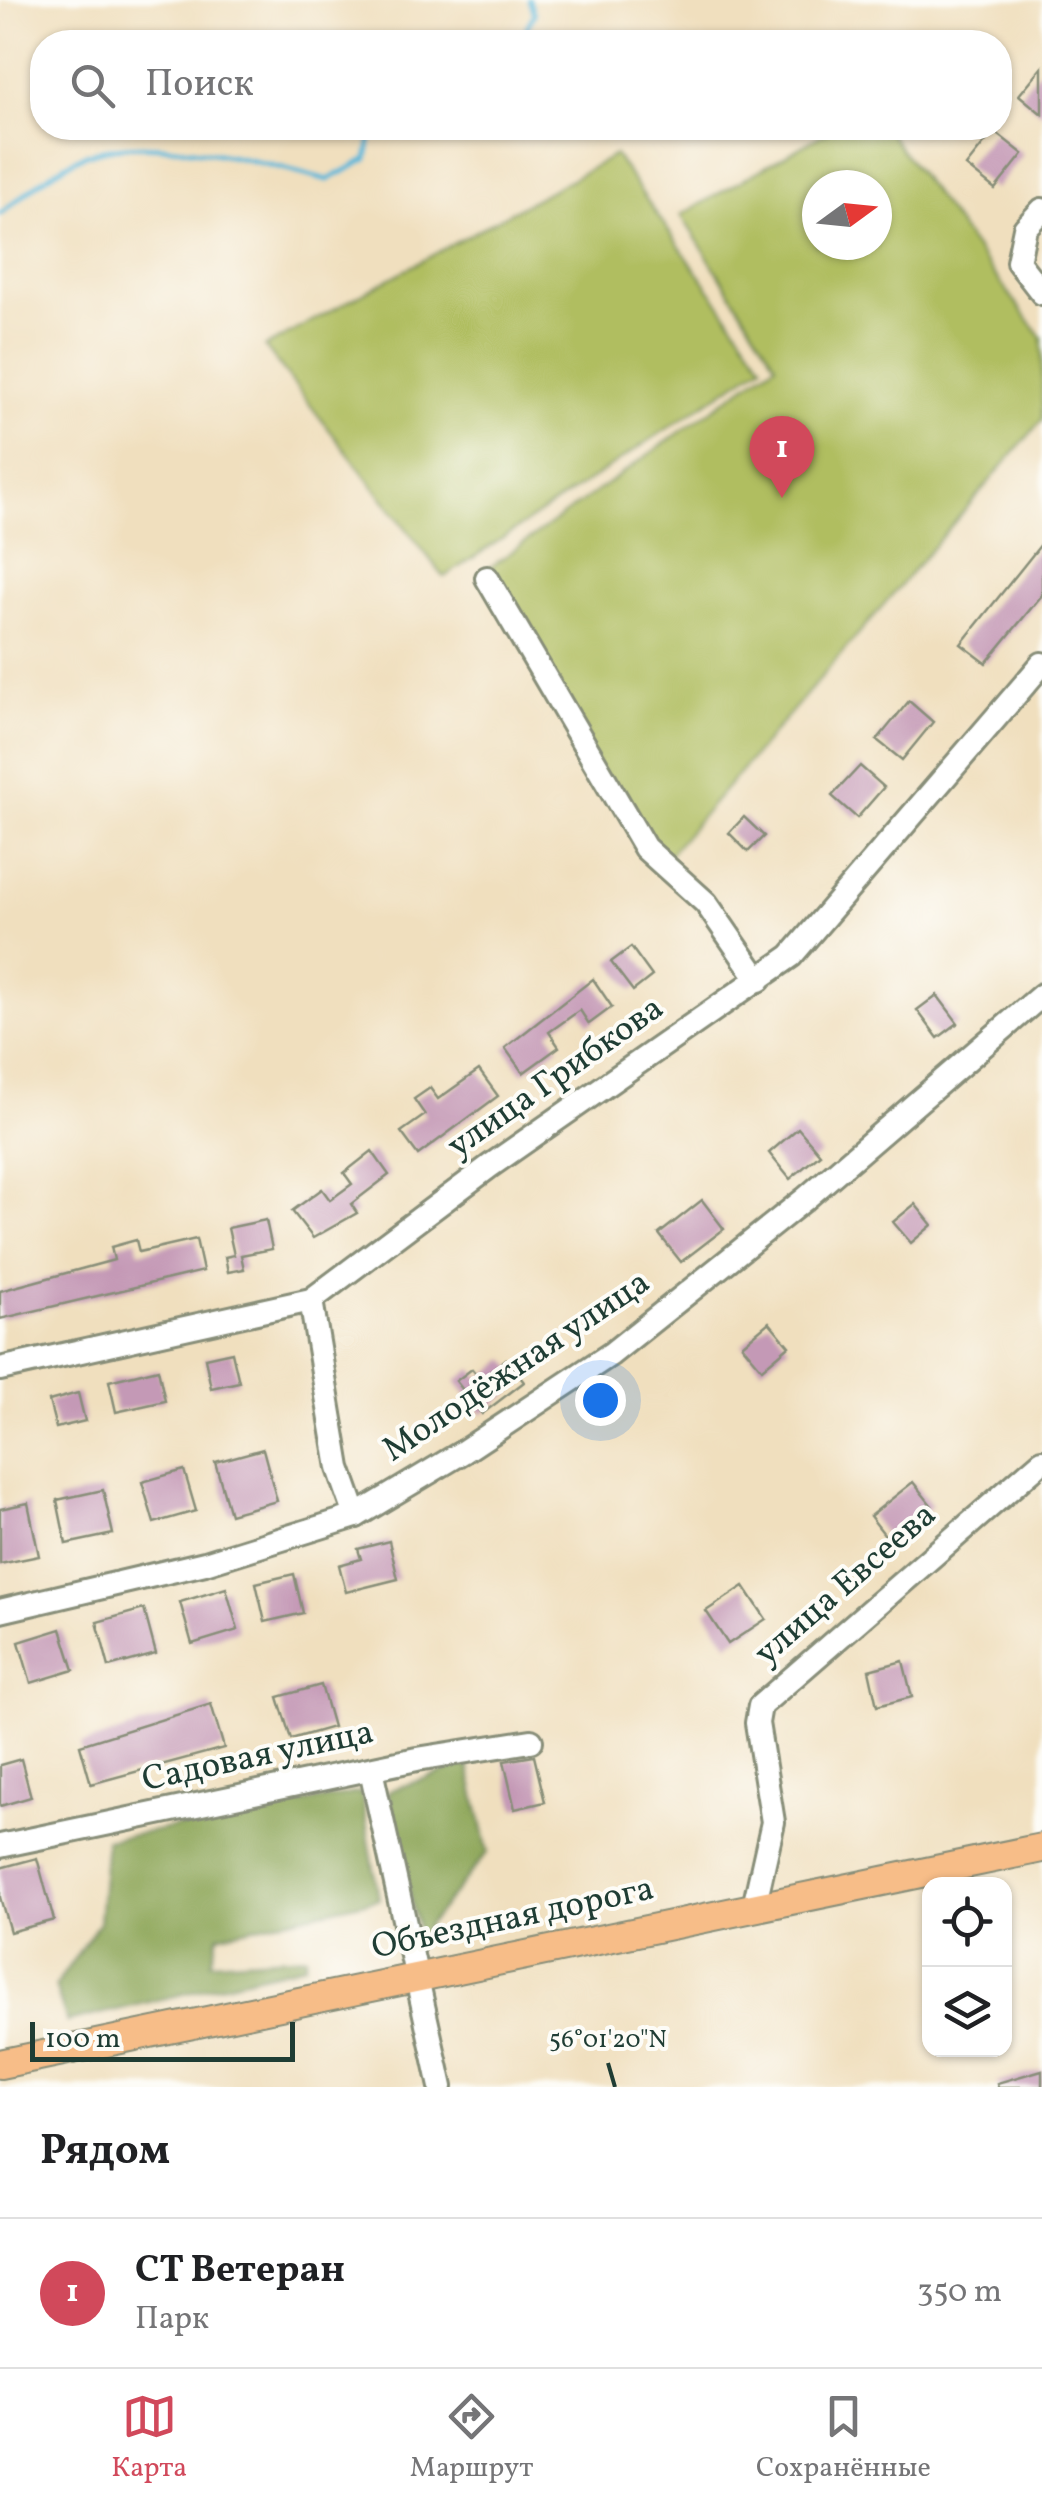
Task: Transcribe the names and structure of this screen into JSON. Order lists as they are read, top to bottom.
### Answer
{
  "streets": {
    "main road": ["Объездная дорога"],
    "street": [
      "улица Грибкова",
      "Молодёжная улица",
      "улица Евсеева",
      "Садовая улица"
    ]
  },
  "crossings": [
    ["улица Евсеева", "Объездная дорога"]
  ],
  "scale_bar": "100 m",
  "north": "right",
  "page": {
    "search": "Поиск",
    "pins": "1",
    "scale": "100 m",
    "heading": "Рядом",
    "list": [
      {
        "mark": "1",
        "name": "СТ Ветеран",
        "note": "Парк",
        "value": "350 m"
      }
    ],
    "nav": ["Карта", "Маршрут", "Сохранённые"]
  },
  "coordinates": ["56°01'20\"N"]
}
